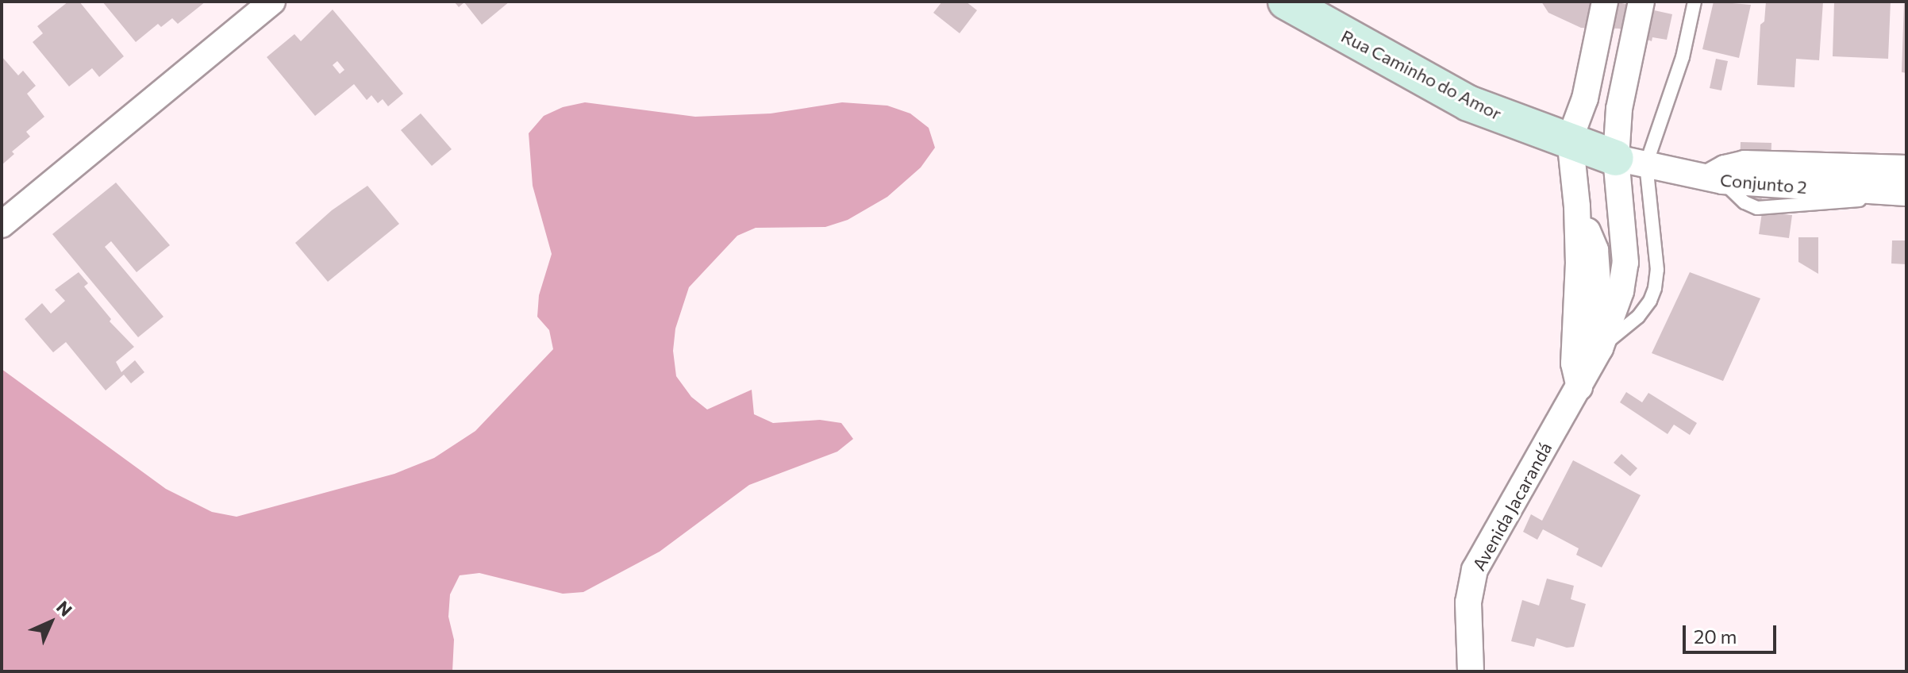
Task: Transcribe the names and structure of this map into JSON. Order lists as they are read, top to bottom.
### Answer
{
  "streets": {
    "street": ["Rua Caminho do Amor", "Conjunto 2", "Avenida Jacarandá"]
  },
  "crossings": [
    ["Rua Caminho do Amor", "Conjunto 2"],
    ["Rua Caminho do Amor", "Avenida Jacarandá"]
  ],
  "scale_bar": "20 m",
  "north": "top right"
}
